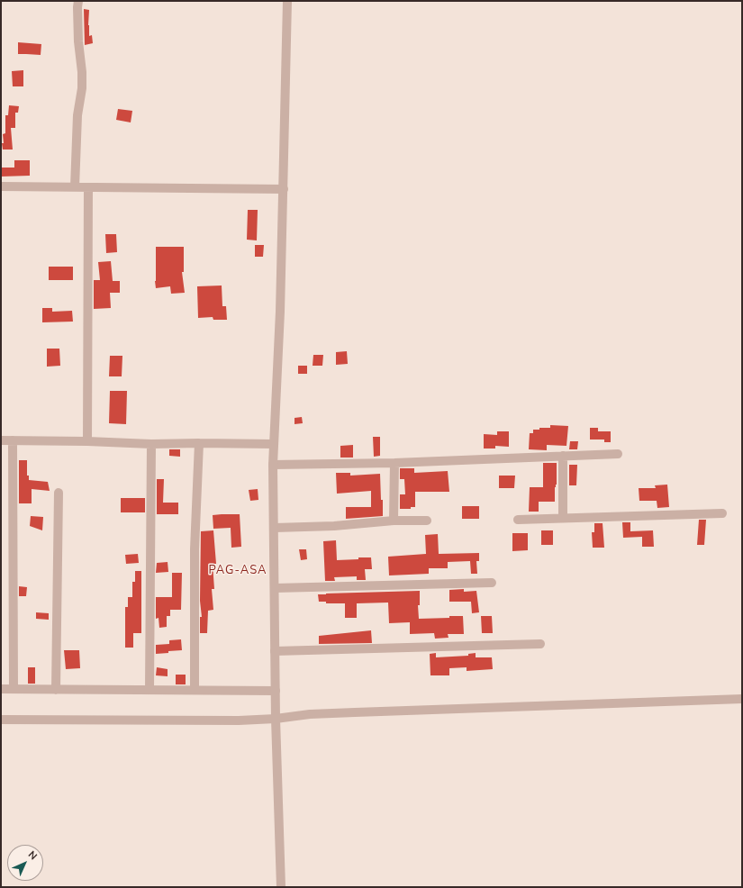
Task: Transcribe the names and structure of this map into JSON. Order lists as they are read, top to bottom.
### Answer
{
  "districts": ["PAG-ASA"],
  "north": "top right"
}
